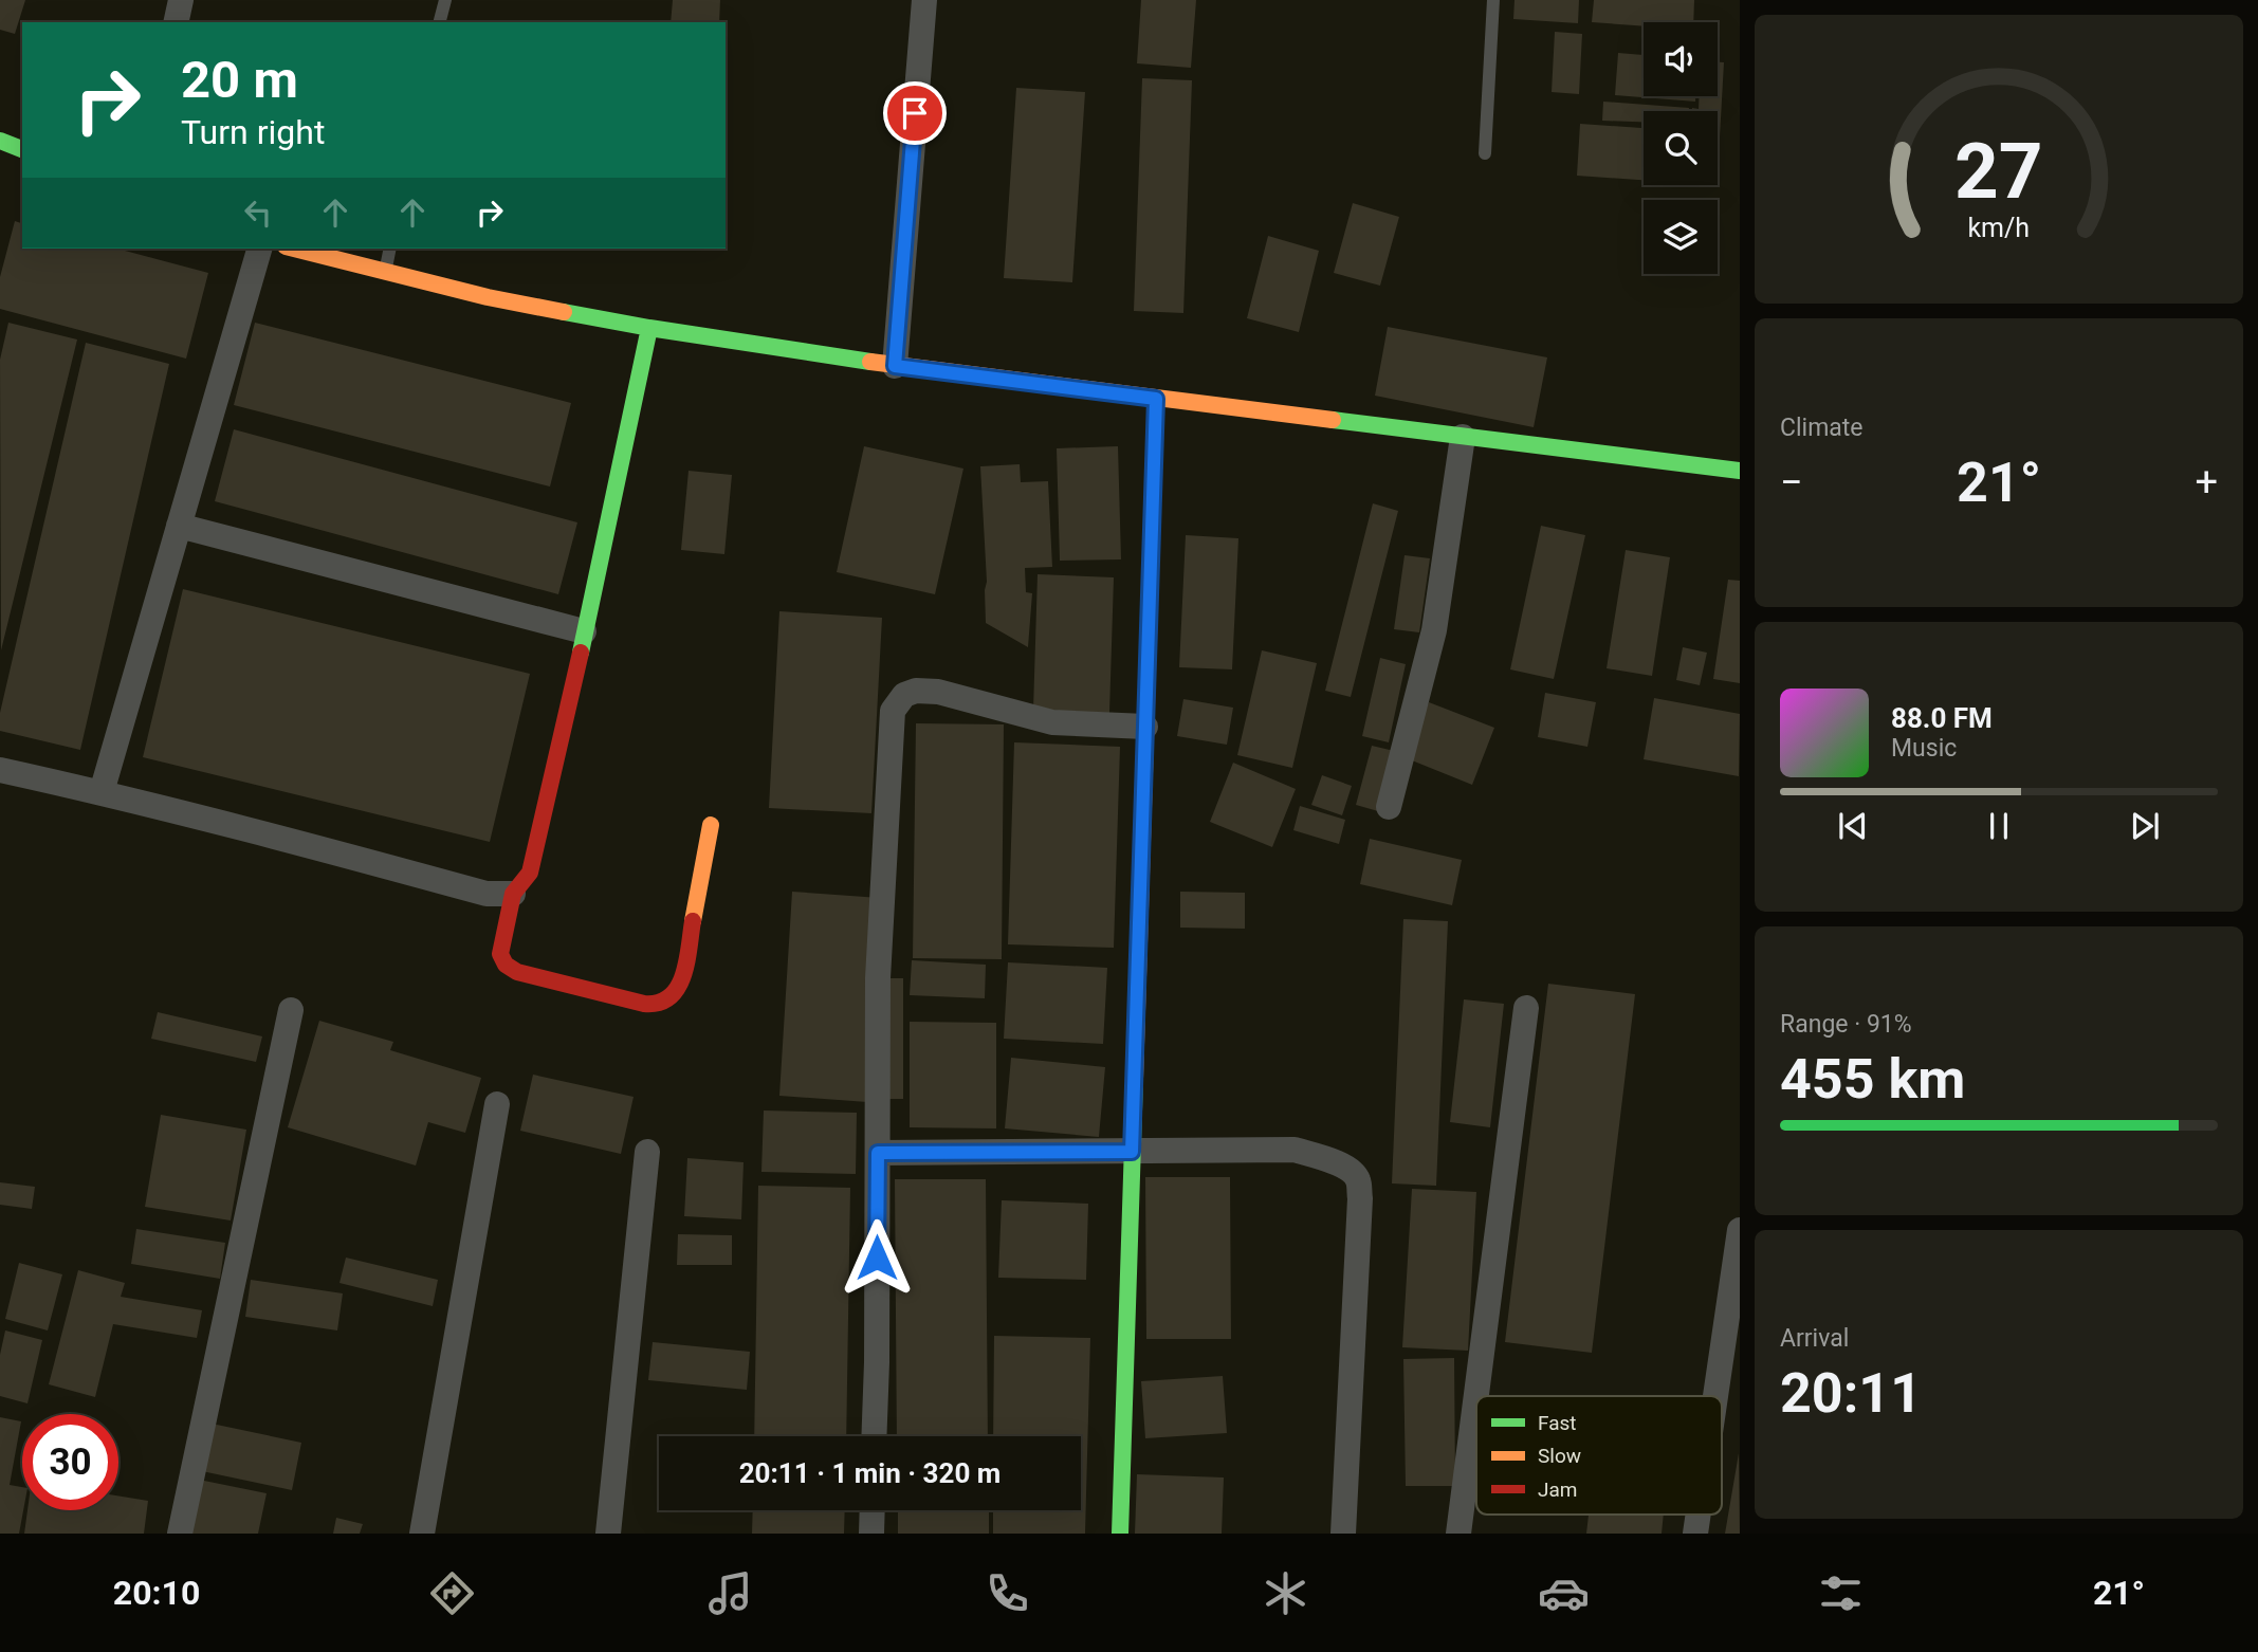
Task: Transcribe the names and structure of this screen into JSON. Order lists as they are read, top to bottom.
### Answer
{
  "legend": ["Fast", "Slow", "Jam"],
  "page": {
    "turn": ["20 m", "Turn right"],
    "tile": [
      "Climate",
      ["Range · 91%", "455 km"],
      ["Arrival", "20:11"]
    ],
    "heat": ["−", "21°", "+"],
    "song": ["88.0 FM", "Music"],
    "limit": "30",
    "trip": "20:11 · 1 min · 320 m",
    "tabs": ["20:10", "21°"],
    "gauge": ["27", "km/h"]
  }
}
